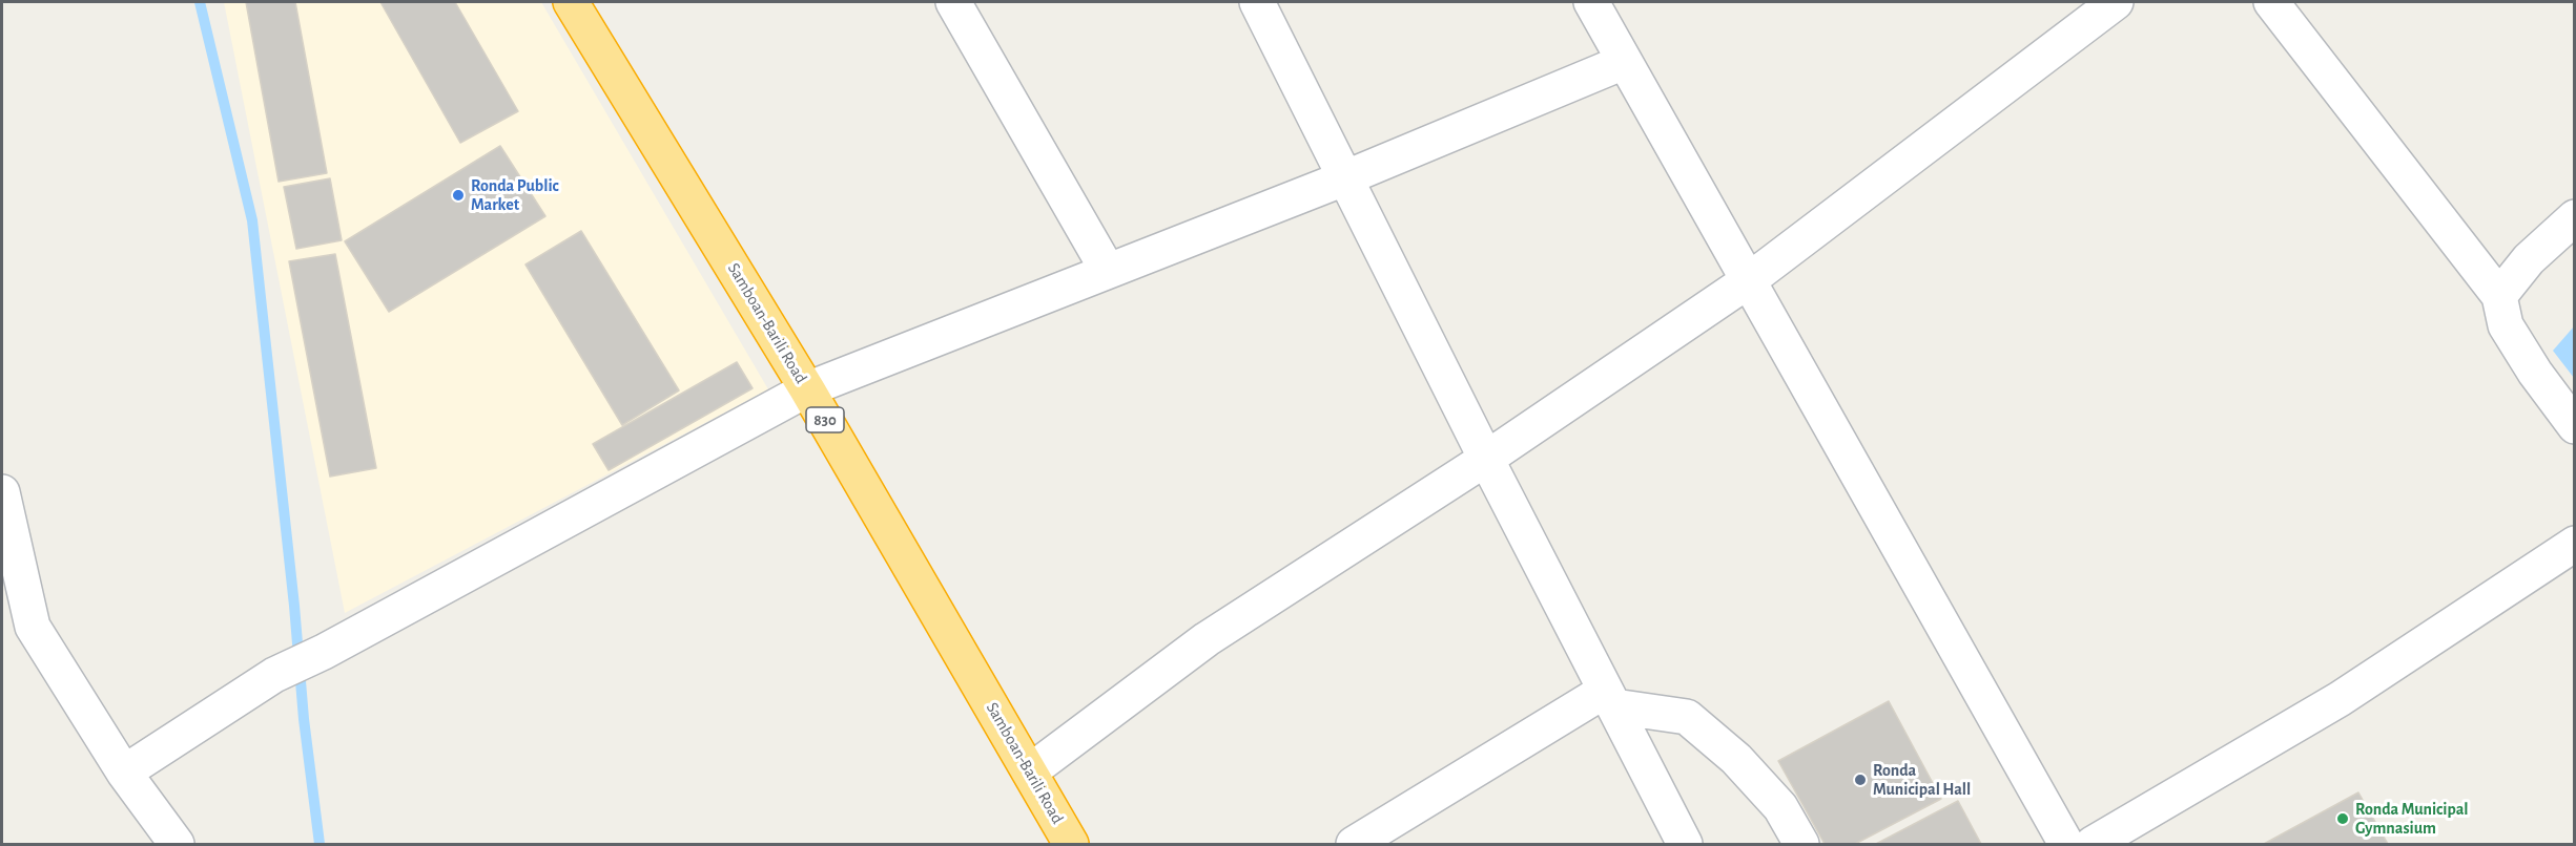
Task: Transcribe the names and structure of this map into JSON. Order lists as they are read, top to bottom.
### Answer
{
  "streets": {
    "highway": ["Samboan-Barili Road", "830"]
  },
  "places": ["Ronda Public Market", "Ronda Municipal Hall", "Ronda Municipal Gymnasium"]
}
